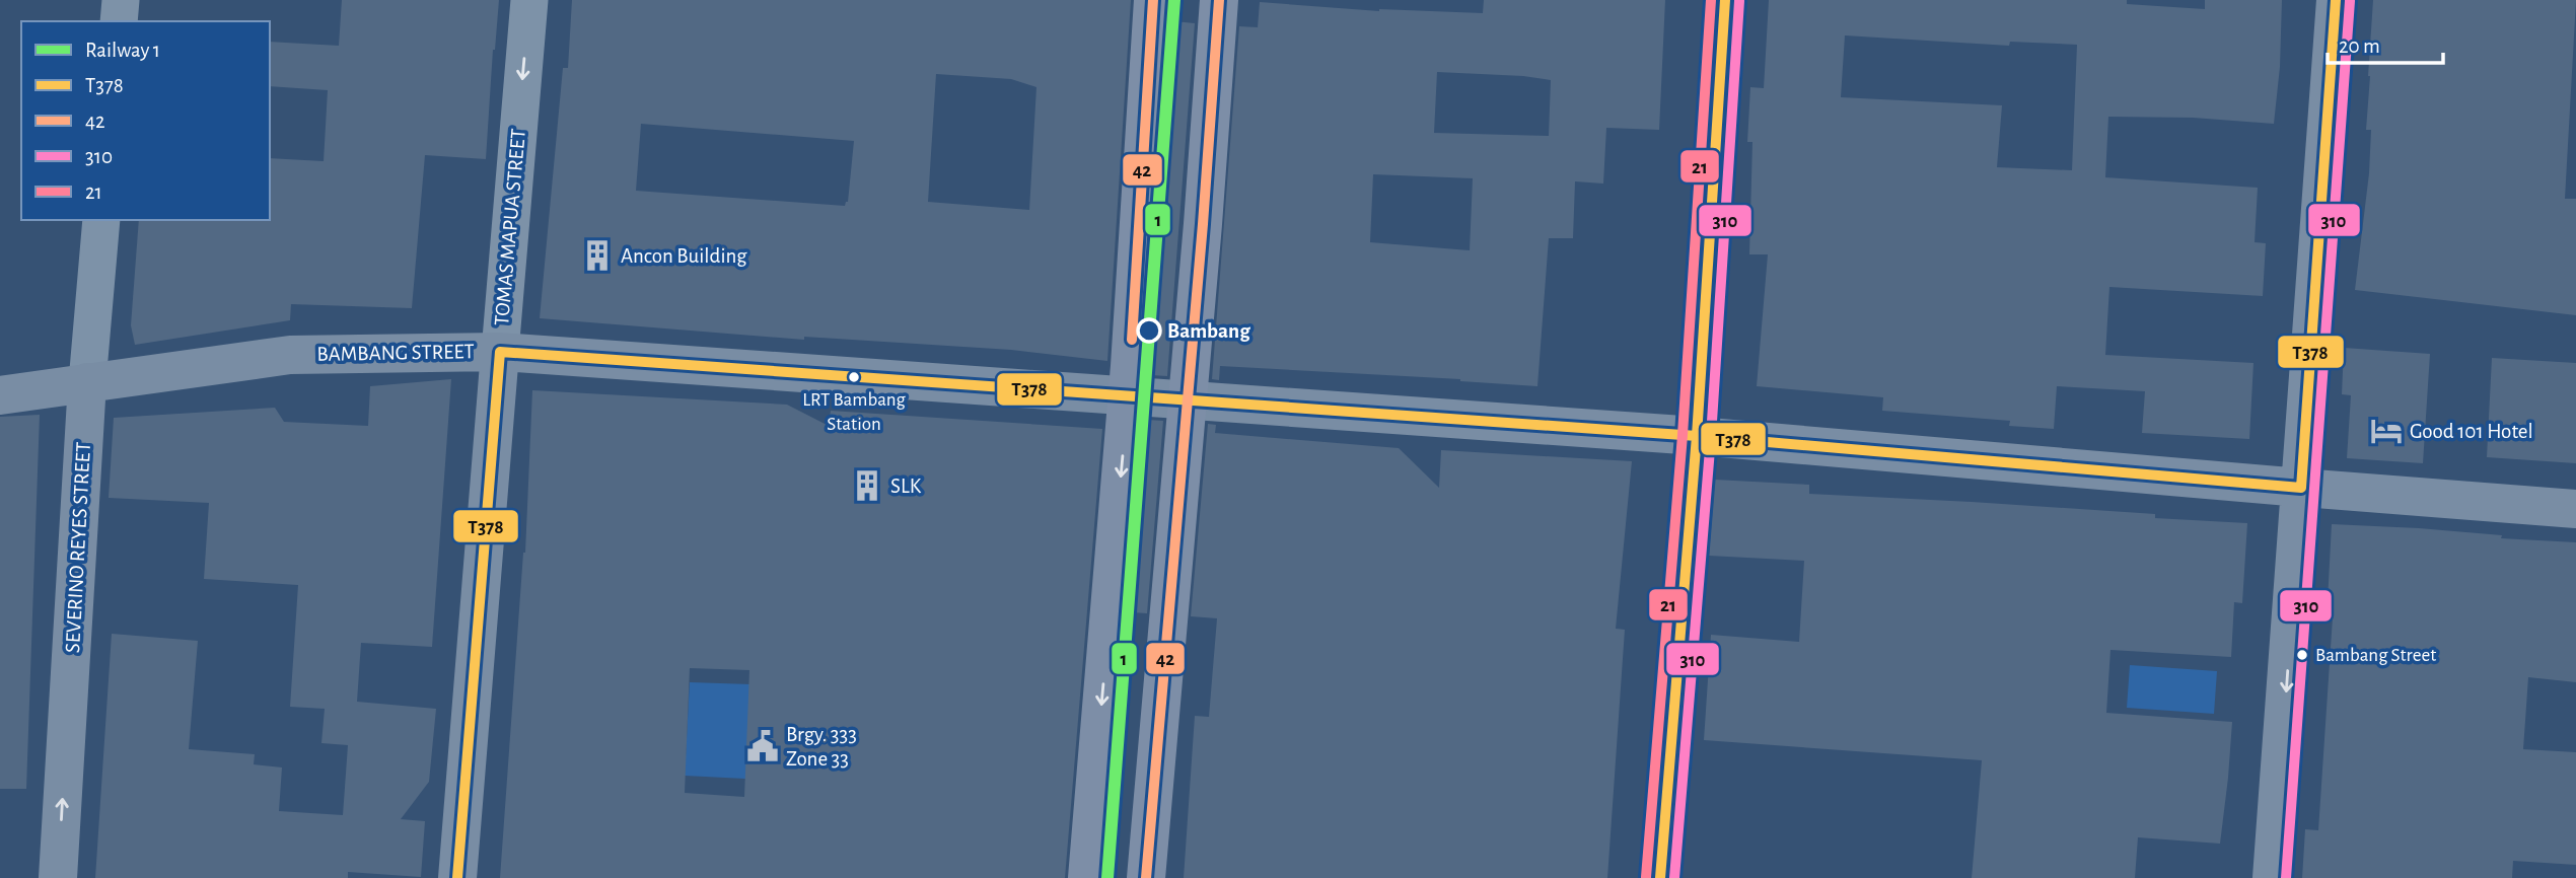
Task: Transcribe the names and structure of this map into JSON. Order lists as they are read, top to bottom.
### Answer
{
  "streets": {
    "street": ["TOMAS MAPUA STREET", "BAMBANG STREET", "SEVERINO REYES STREET"]
  },
  "crossings": [
    ["TOMAS MAPUA STREET", "BAMBANG STREET"],
    ["BAMBANG STREET", "SEVERINO REYES STREET"]
  ],
  "one_way": ["TOMAS MAPUA STREET", "SEVERINO REYES STREET"],
  "places": {
    "building": ["Ancon Building", "SLK"],
    "other": ["Bambang", "LRT Bambang Station", "Bambang Street"],
    "hotel": ["Good 101 Hotel"],
    "public building": ["Brgy. 333 Zone 33"]
  },
  "lines": [
    "rail line 1",
    "transit line T378",
    "transit line 42",
    "transit line 21",
    "transit line 310"
  ],
  "legend": [
    "Railway 1",
    "T378",
    "42",
    "310",
    "21"
  ],
  "scale_bar": "20 m"
}
